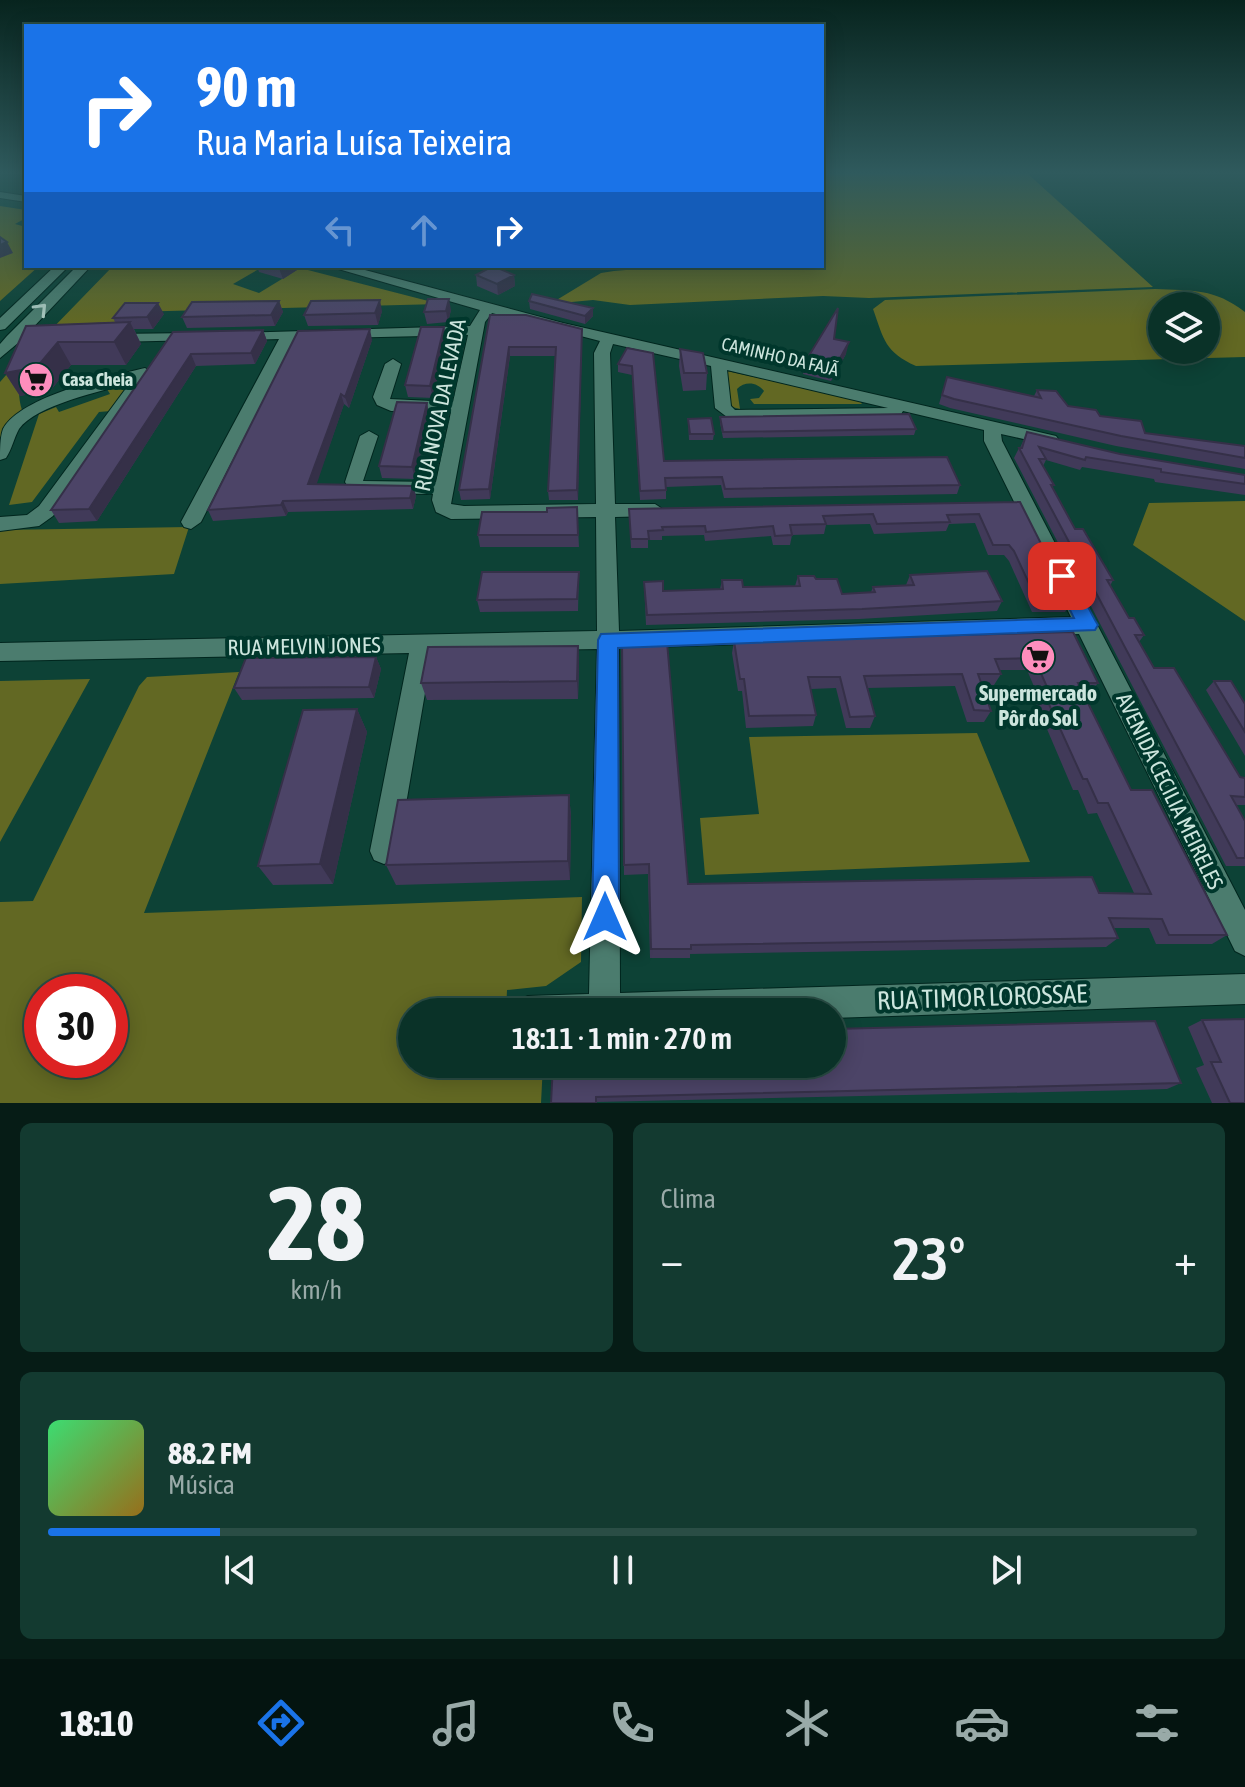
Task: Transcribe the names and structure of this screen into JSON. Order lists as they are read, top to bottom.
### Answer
{
  "streets": {
    "street": [
      "CAMINHO DA FAJÃ",
      "RUA NOVA DA LEVADA",
      "RUA MELVIN JONES",
      "AVENIDA CECILIA MEIRELES",
      "RUA TIMOR LOROSSAE"
    ]
  },
  "crossings": [
    ["CAMINHO DA FAJÃ", "RUA NOVA DA LEVADA"],
    ["CAMINHO DA FAJÃ", "AVENIDA CECILIA MEIRELES"],
    ["RUA MELVIN JONES", "AVENIDA CECILIA MEIRELES"]
  ],
  "places": {
    "supermarket": ["Casa Cheia", "Supermercado Pôr do Sol"]
  },
  "page": {
    "turn": ["90 m", "Rua Maria Luísa Teixeira"],
    "limit": "30",
    "trip": "18:11 · 1 min · 270 m",
    "tile": [
      ["28", "km/h"],
      "Clima"
    ],
    "heat": ["−", "23°", "+"],
    "song": ["88.2 FM", "Música"],
    "tabs": "18:10"
  }
}
